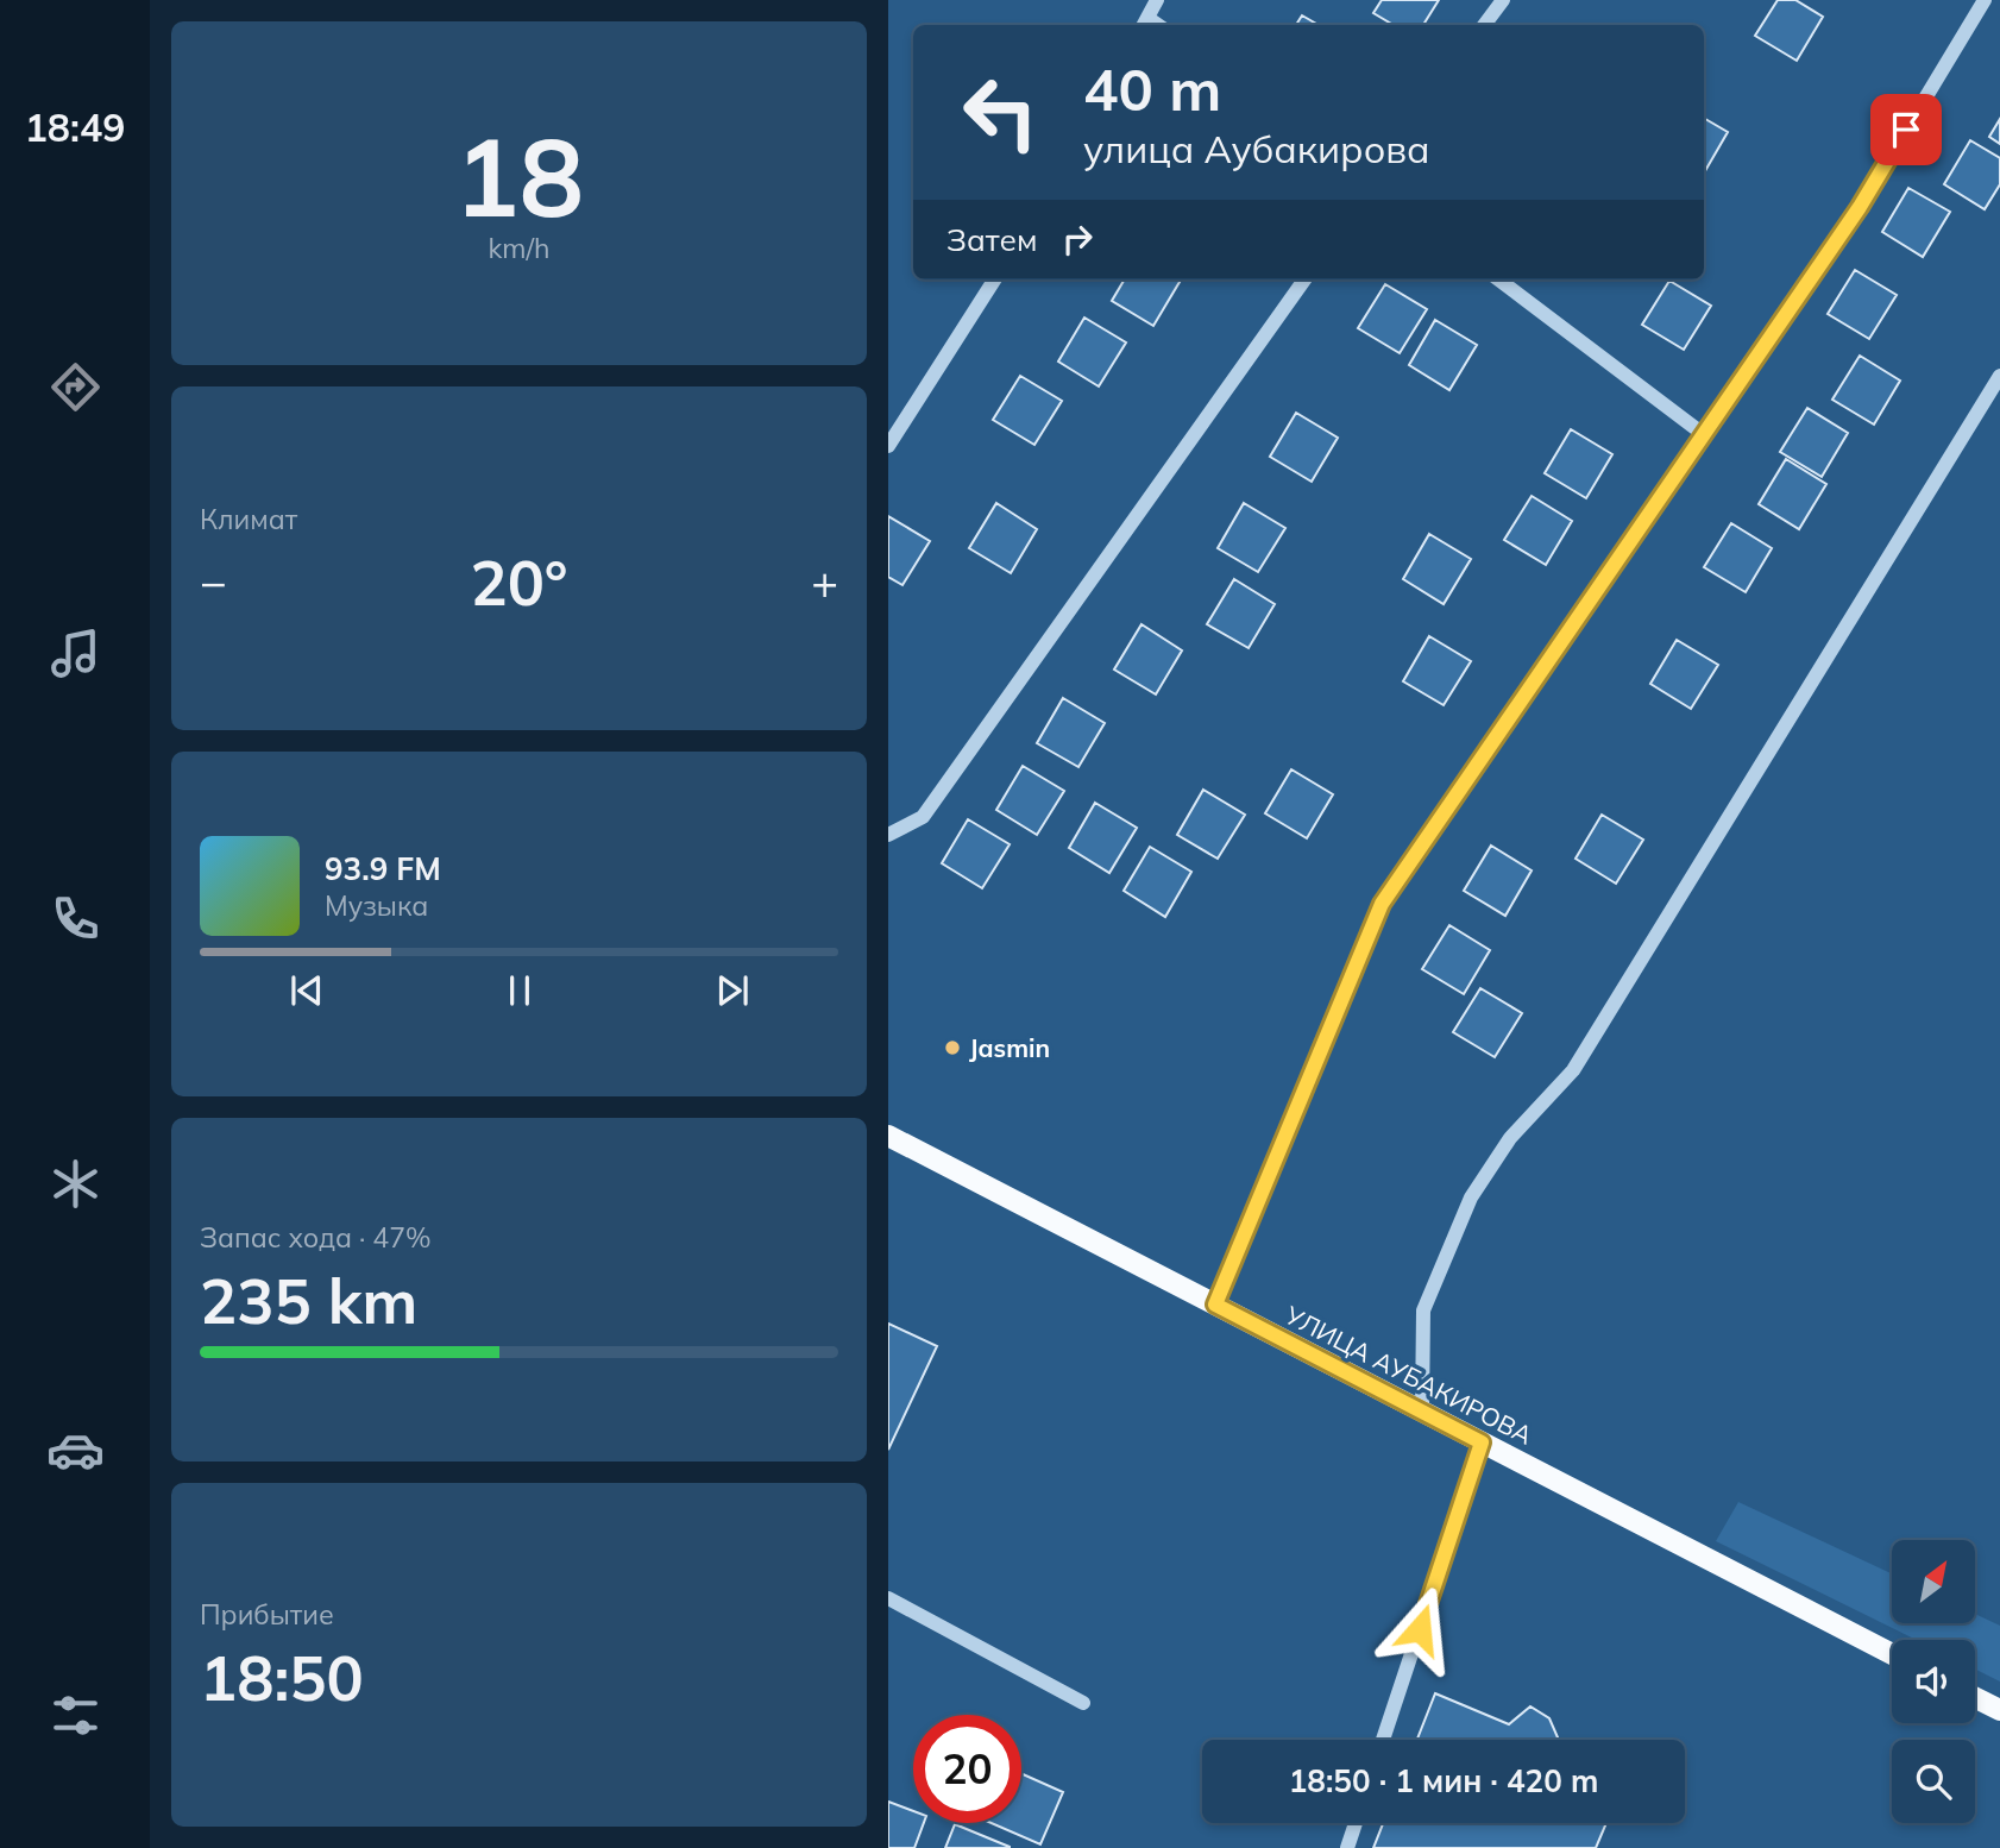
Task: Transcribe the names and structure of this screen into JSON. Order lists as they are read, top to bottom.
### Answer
{
  "streets": {
    "main road": ["УЛИЦА АУБАКИРОВА"]
  },
  "places": ["Jasmin"],
  "north": "top right",
  "page": {
    "tabs": "18:49",
    "tile": [
      ["18", "km/h"],
      "Климат",
      ["Запас хода · 47%", "235 km"],
      ["Прибытие", "18:50"]
    ],
    "turn": ["40 m", "улица Аубакирова"],
    "then": "Затем",
    "heat": ["−", "20°", "+"],
    "song": ["93.9 FM", "Музыка"],
    "limit": "20",
    "trip": "18:50 · 1 мин · 420 m"
  }
}
